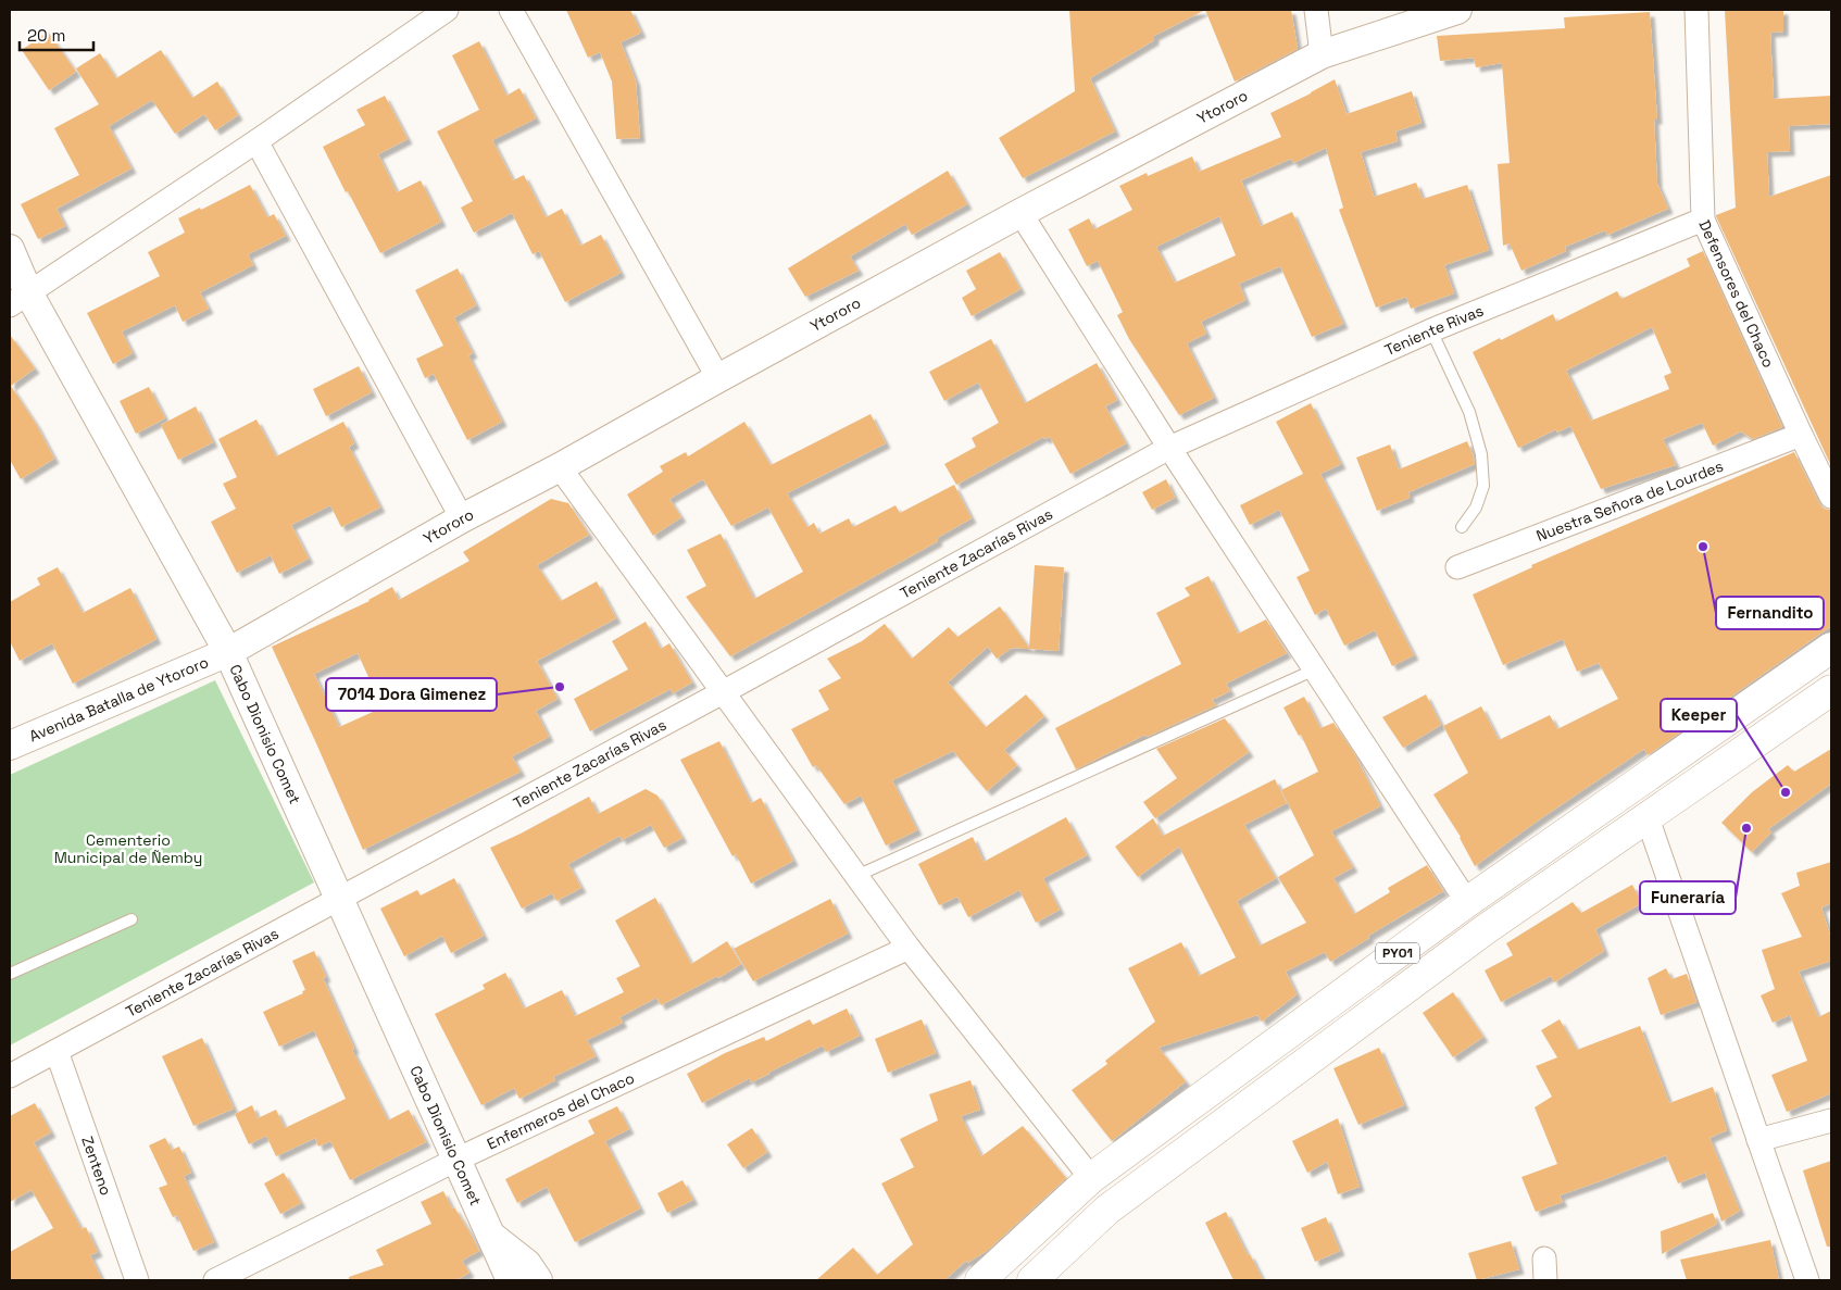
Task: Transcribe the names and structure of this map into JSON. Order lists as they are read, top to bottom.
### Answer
{
  "streets": {
    "highway": ["PY01"],
    "street": [
      "Ytororo",
      "Defensores del Chaco",
      "Teniente Rivas",
      "Nuestra Señora de Lourdes",
      "Teniente Zacarías Rivas",
      "Avenida Batalla de Ytororo",
      "Cabo Dionisio Comet",
      "Enfermeros del Chaco",
      "Zenteno"
    ]
  },
  "crossings": [
    ["Ytororo", "Avenida Batalla de Ytororo"],
    ["Ytororo", "Cabo Dionisio Comet"],
    ["Defensores del Chaco", "Teniente Rivas"],
    ["Defensores del Chaco", "Nuestra Señora de Lourdes"],
    ["Teniente Rivas", "Teniente Zacarías Rivas"],
    ["Teniente Zacarías Rivas", "Cabo Dionisio Comet"],
    ["Teniente Zacarías Rivas", "Zenteno"],
    ["Avenida Batalla de Ytororo", "Cabo Dionisio Comet"],
    ["Cabo Dionisio Comet", "Enfermeros del Chaco"]
  ],
  "parks": ["Cementerio Municipal de Ñemby"],
  "places": [
    "Fernandito",
    "7014 Dora Gimenez",
    "Keeper",
    "Funeraría"
  ],
  "scale_bar": "20 m"
}
